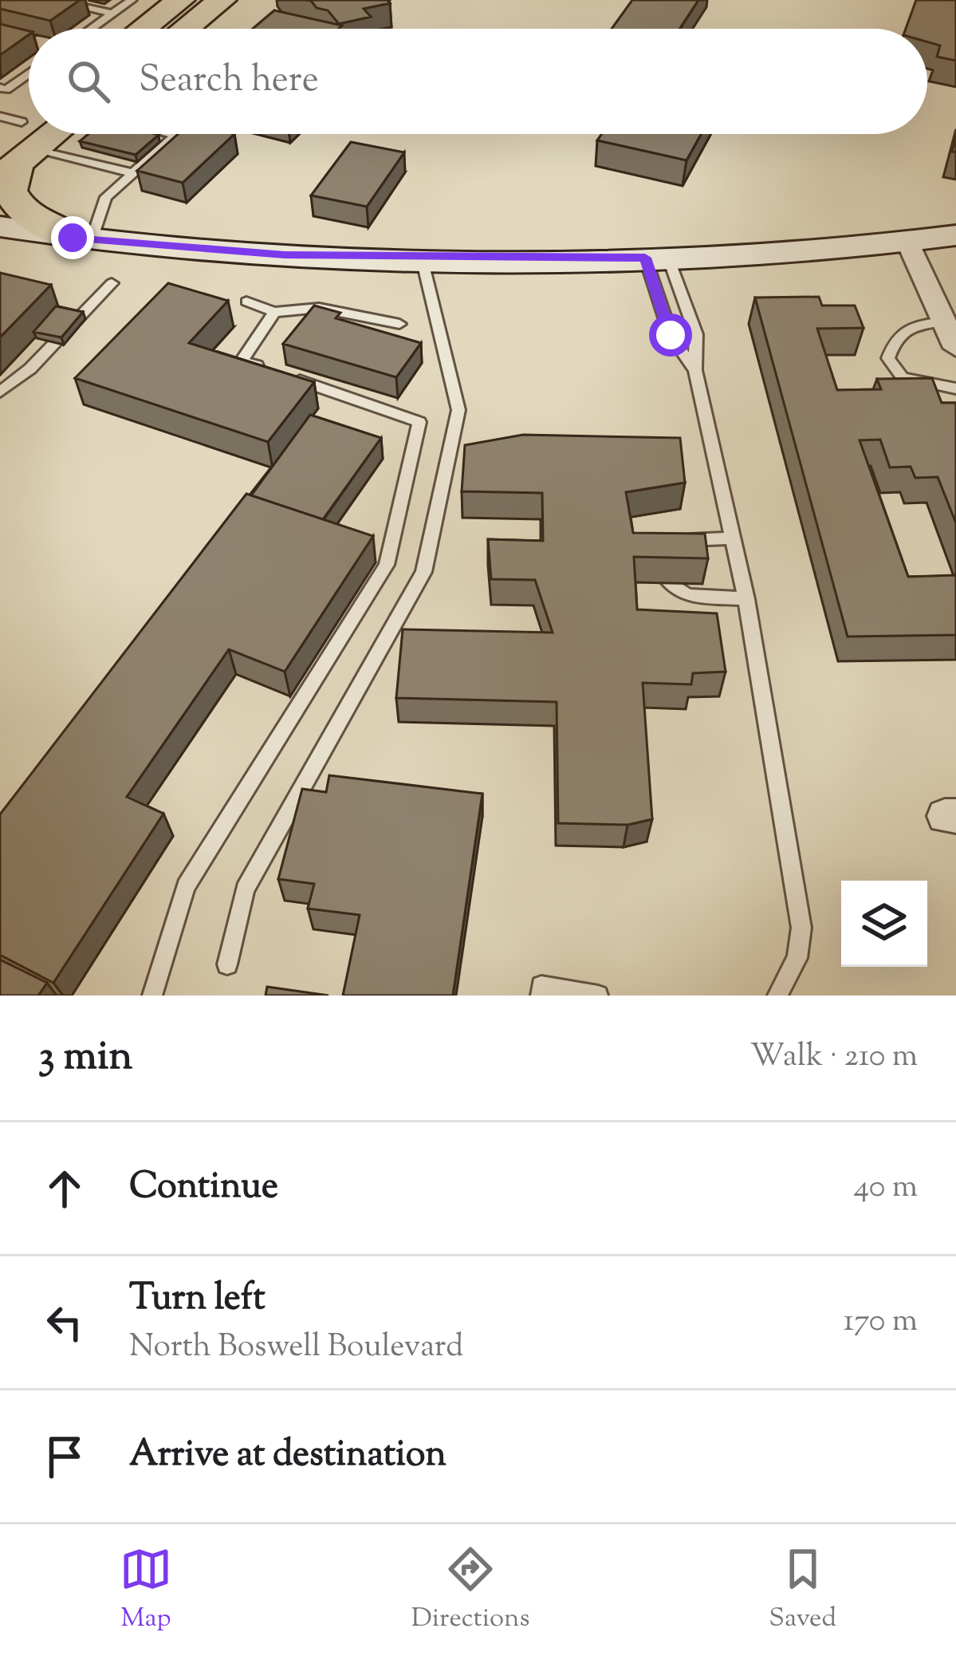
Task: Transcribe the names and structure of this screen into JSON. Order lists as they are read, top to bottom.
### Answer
{
  "page": {
    "search": "Search here",
    "heading": ["3 min", "Walk · 210 m"],
    "list": [
      ["Continue", "40 m"],
      ["Turn left", "North Boswell Boulevard", "170 m"],
      "Arrive at destination"
    ],
    "nav": ["Map", "Directions", "Saved"]
  }
}
